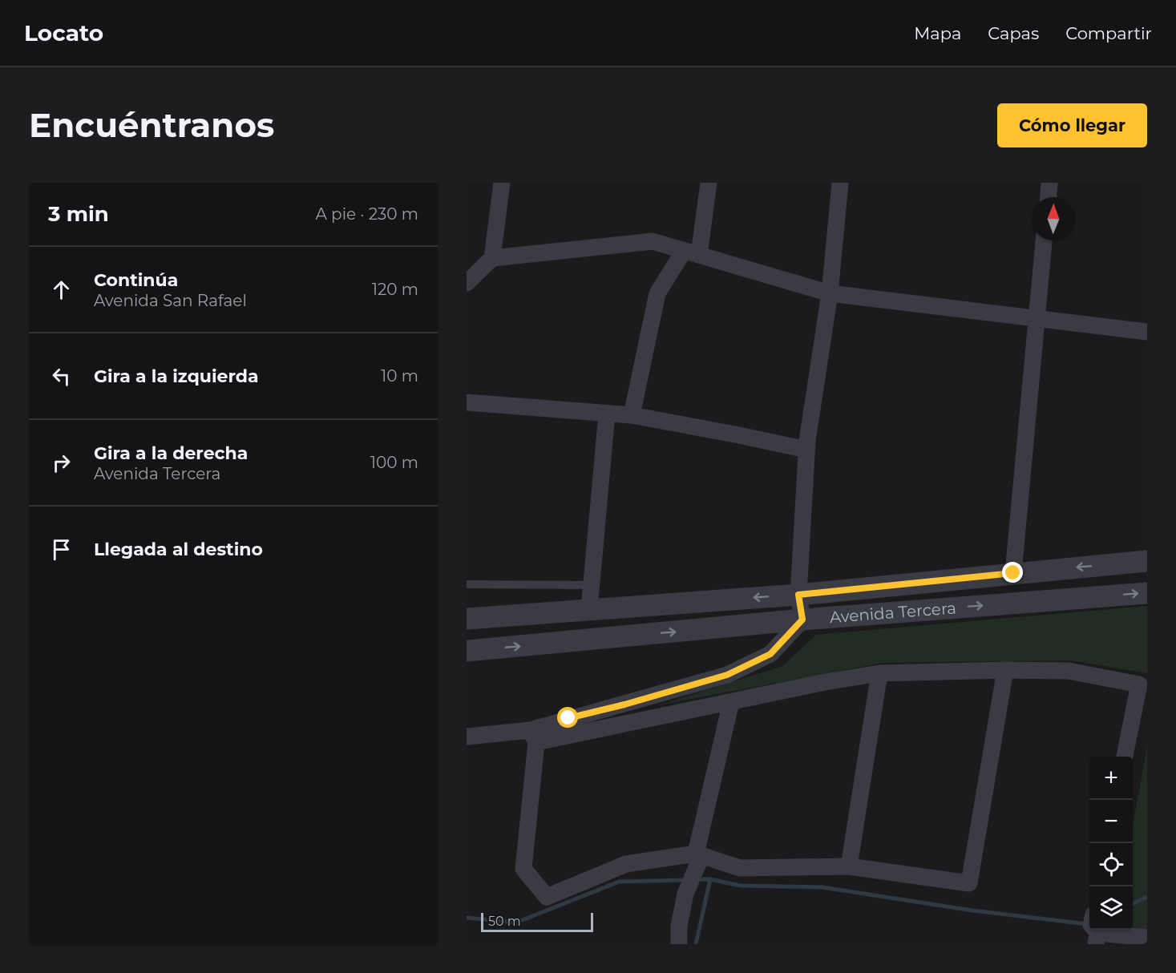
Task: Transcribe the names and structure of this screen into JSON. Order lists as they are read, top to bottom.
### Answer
{
  "streets": {
    "street": ["Avenida Tercera"]
  },
  "scale_bar": "50 m",
  "north": "top",
  "page": {
    "header": "Locato",
    "nav": ["Mapa", "Capas", "Compartir"],
    "buttons": "Cómo llegar",
    "title": "Encuéntranos",
    "heading": ["3 min", "A pie · 230 m"],
    "list": [
      ["Continúa", "Avenida San Rafael", "120 m"],
      ["Gira a la izquierda", "10 m"],
      ["Gira a la derecha", "Avenida Tercera", "100 m"],
      "Llegada al destino"
    ],
    "map_buttons": ["+", "−"],
    "scale": "50 m"
  }
}
